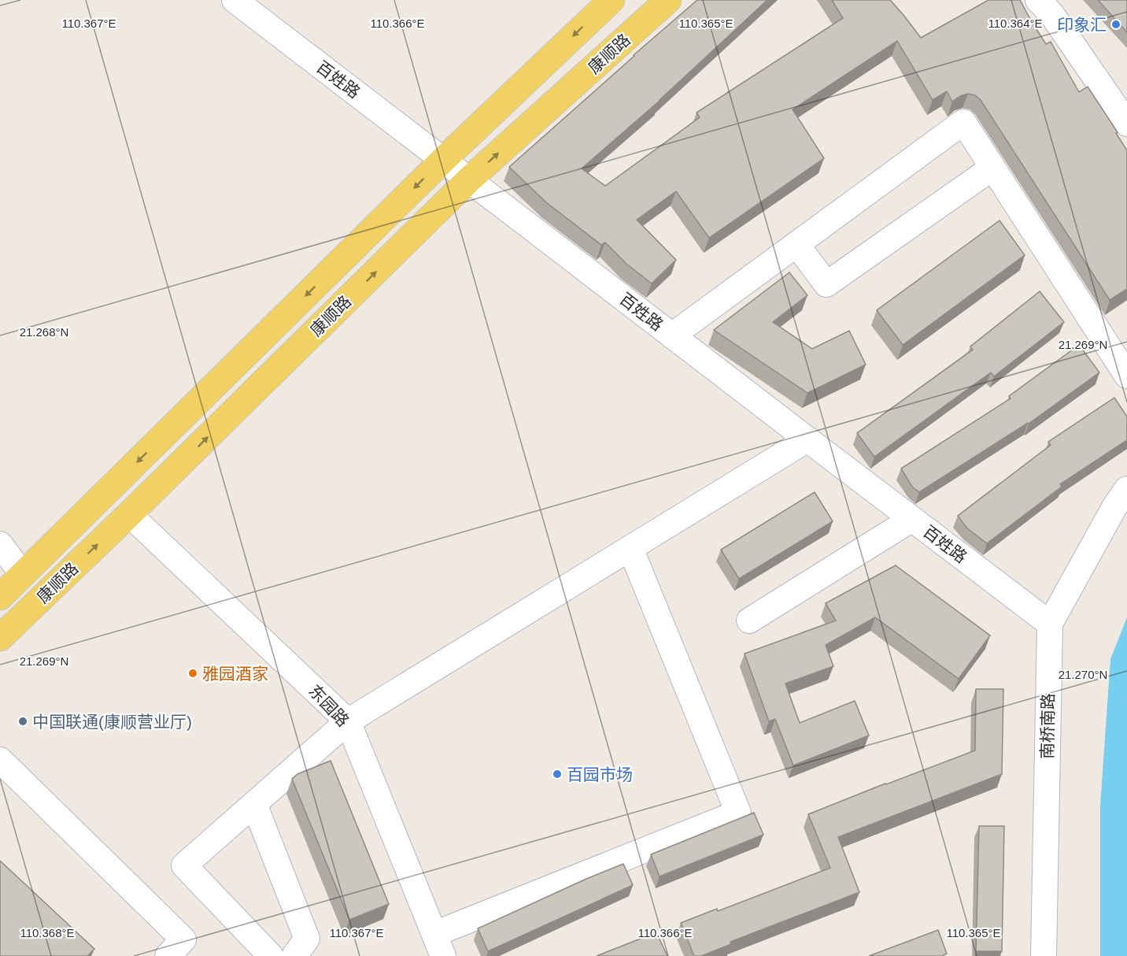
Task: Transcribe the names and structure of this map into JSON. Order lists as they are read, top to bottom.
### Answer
{
  "streets": {
    "main road": ["康顺路"],
    "street": ["百姓路", "东园路", "南桥南路"]
  },
  "crossings": [
    ["康顺路", "百姓路"],
    ["康顺路", "东园路"],
    ["百姓路", "南桥南路"]
  ],
  "places": [
    "印象汇",
    "雅园酒家",
    "中国联通(康顺营业厅)",
    "百园市场"
  ],
  "coordinates": [
    "110.367°E",
    "110.366°E",
    "110.365°E",
    "110.364°E",
    "21.268°N",
    "21.269°N",
    "21.270°N",
    "110.368°E"
  ]
}
